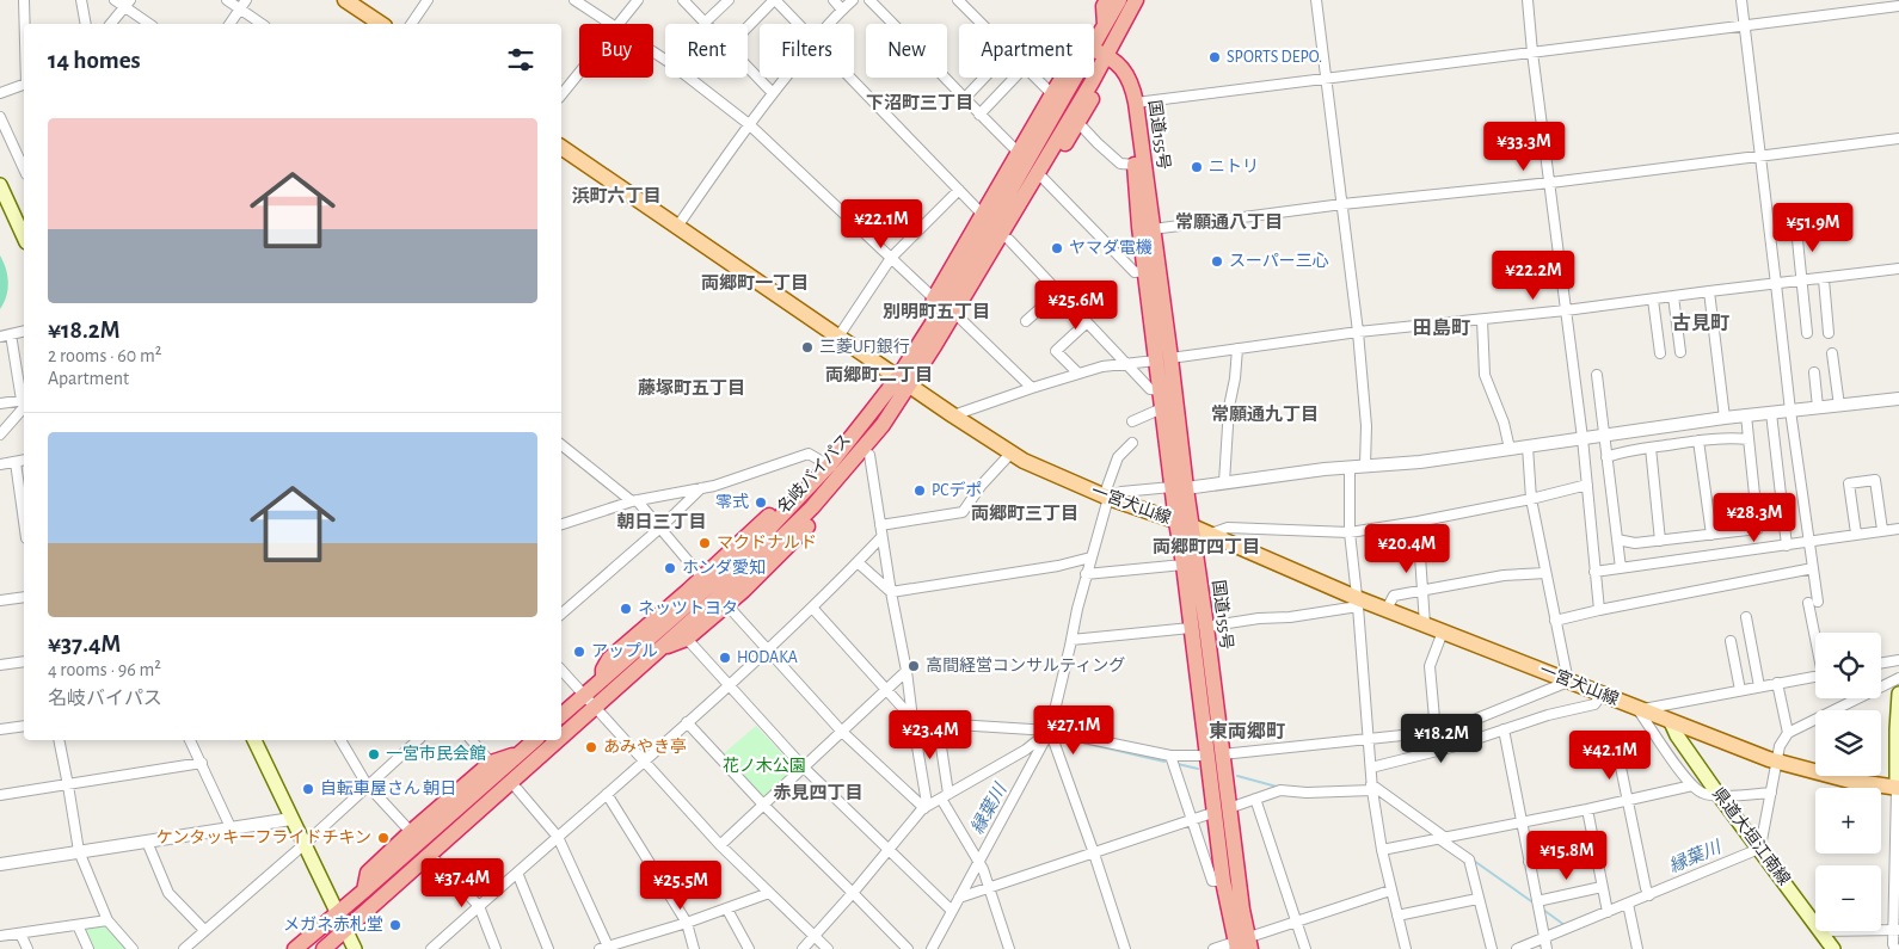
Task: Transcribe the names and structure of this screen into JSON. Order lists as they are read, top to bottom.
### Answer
{
  "streets": {
    "highway": ["国道155号", "名岐バイパス"],
    "main road": ["一宮犬山線", "県道大垣江南線"]
  },
  "crossings": [
    ["国道155号", "名岐バイパス"],
    ["国道155号", "一宮犬山線"],
    ["名岐バイパス", "一宮犬山線"],
    ["一宮犬山線", "県道大垣江南線"]
  ],
  "districts": [
    "下沼町三丁目",
    "浜町六丁目",
    "常願通八丁目",
    "両郷町一丁目",
    "別明町五丁目",
    "古見町",
    "田島町",
    "両郷町二丁目",
    "藤塚町五丁目",
    "常願通九丁目",
    "両郷町三丁目",
    "朝日三丁目",
    "両郷町四丁目",
    "東両郷町",
    "赤見四丁目"
  ],
  "water": ["縁葉川"],
  "parks": ["花ノ木公園"],
  "places": [
    "SPORTS DEPO.",
    "ニトリ",
    "ヤマダ電機",
    "スーパー三心",
    "三菱UFJ銀行",
    "PCデポ",
    "零式",
    "マクドナルド",
    "ホンダ愛知",
    "ネッツトヨタ",
    "アップル",
    "HODAKA",
    "高間経営コンサルティング",
    "あみやき亭",
    "一宮市民会館",
    "自転車屋さん 朝日",
    "ケンタッキーフライドチキン",
    "メガネ赤札堂"
  ],
  "page": {
    "chip": [
      "Buy",
      "Rent",
      "Filters",
      "New",
      "Apartment"
    ],
    "heading": "14 homes",
    "list": [
      {
        "name": "¥18.2M",
        "note": "2 rooms · 60 m² · Apartment"
      },
      {
        "name": "¥37.4M",
        "note": "4 rooms · 96 m² · 名岐バイパス"
      }
    ],
    "price": [
      "¥33.3M",
      "¥22.1M",
      "¥51.9M",
      "¥22.2M",
      "¥25.6M",
      "¥28.3M",
      "¥20.4M",
      "¥27.1M",
      "¥23.4M",
      "¥18.2M",
      "¥42.1M",
      "¥15.8M",
      "¥37.4M",
      "¥25.5M"
    ],
    "map_buttons": ["+", "−"]
  }
}
